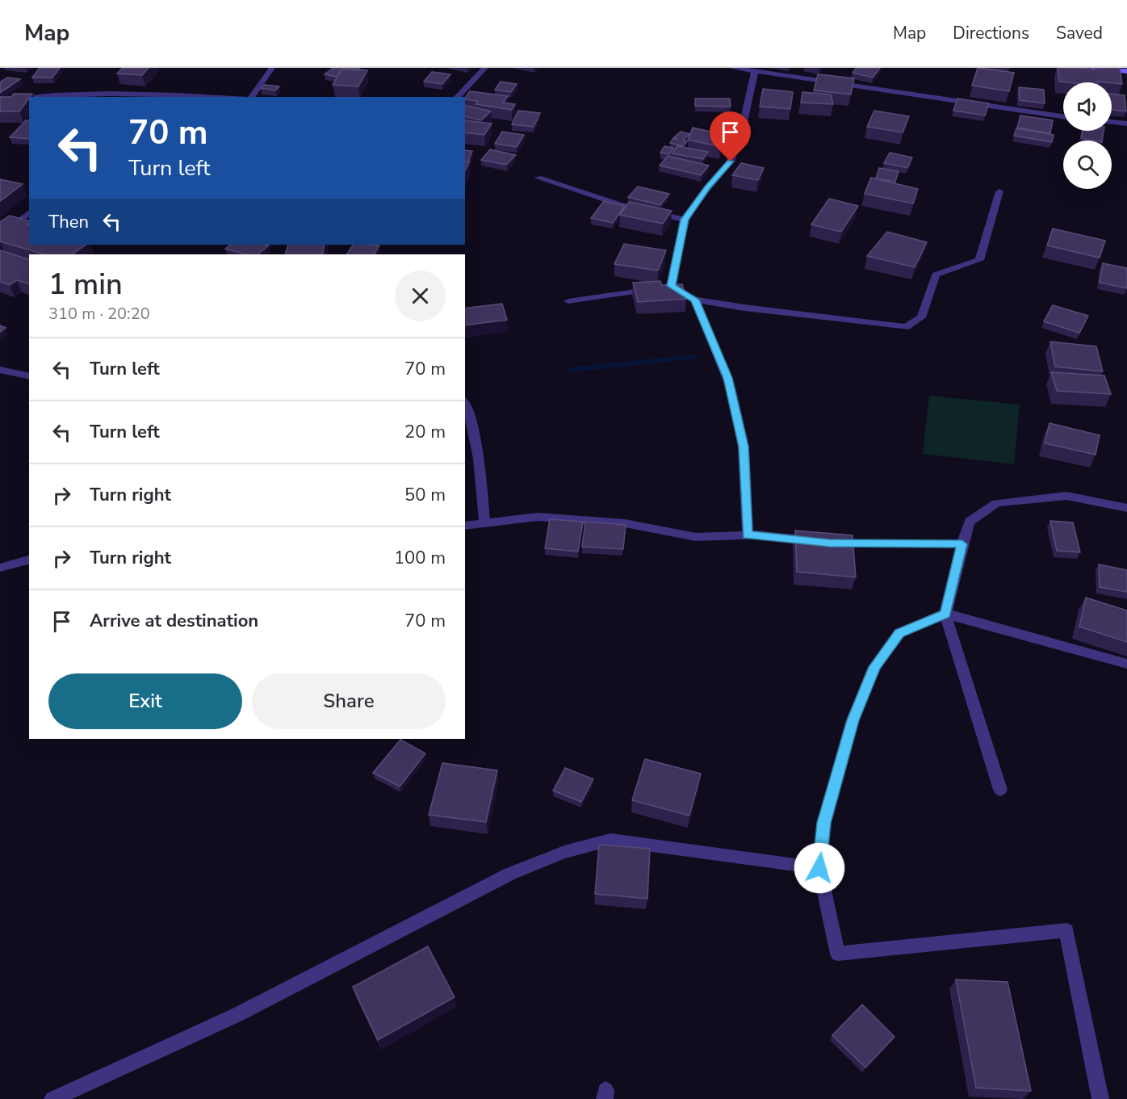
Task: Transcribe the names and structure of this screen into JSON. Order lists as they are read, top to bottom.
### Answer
{
  "page": {
    "header": "Map",
    "nav": ["Map", "Directions", "Saved"],
    "turn": ["70 m", "Turn left"],
    "then": "Then",
    "heading": ["1 min", "310 m · 20:20"],
    "list": [
      {
        "name": "Turn left",
        "value": "70 m"
      },
      {
        "name": "Turn left",
        "value": "20 m"
      },
      {
        "name": "Turn right",
        "value": "50 m"
      },
      {
        "name": "Turn right",
        "value": "100 m"
      },
      {
        "name": "Arrive at destination",
        "value": "70 m"
      }
    ],
    "buttons": ["Exit", "Share"]
  }
}
